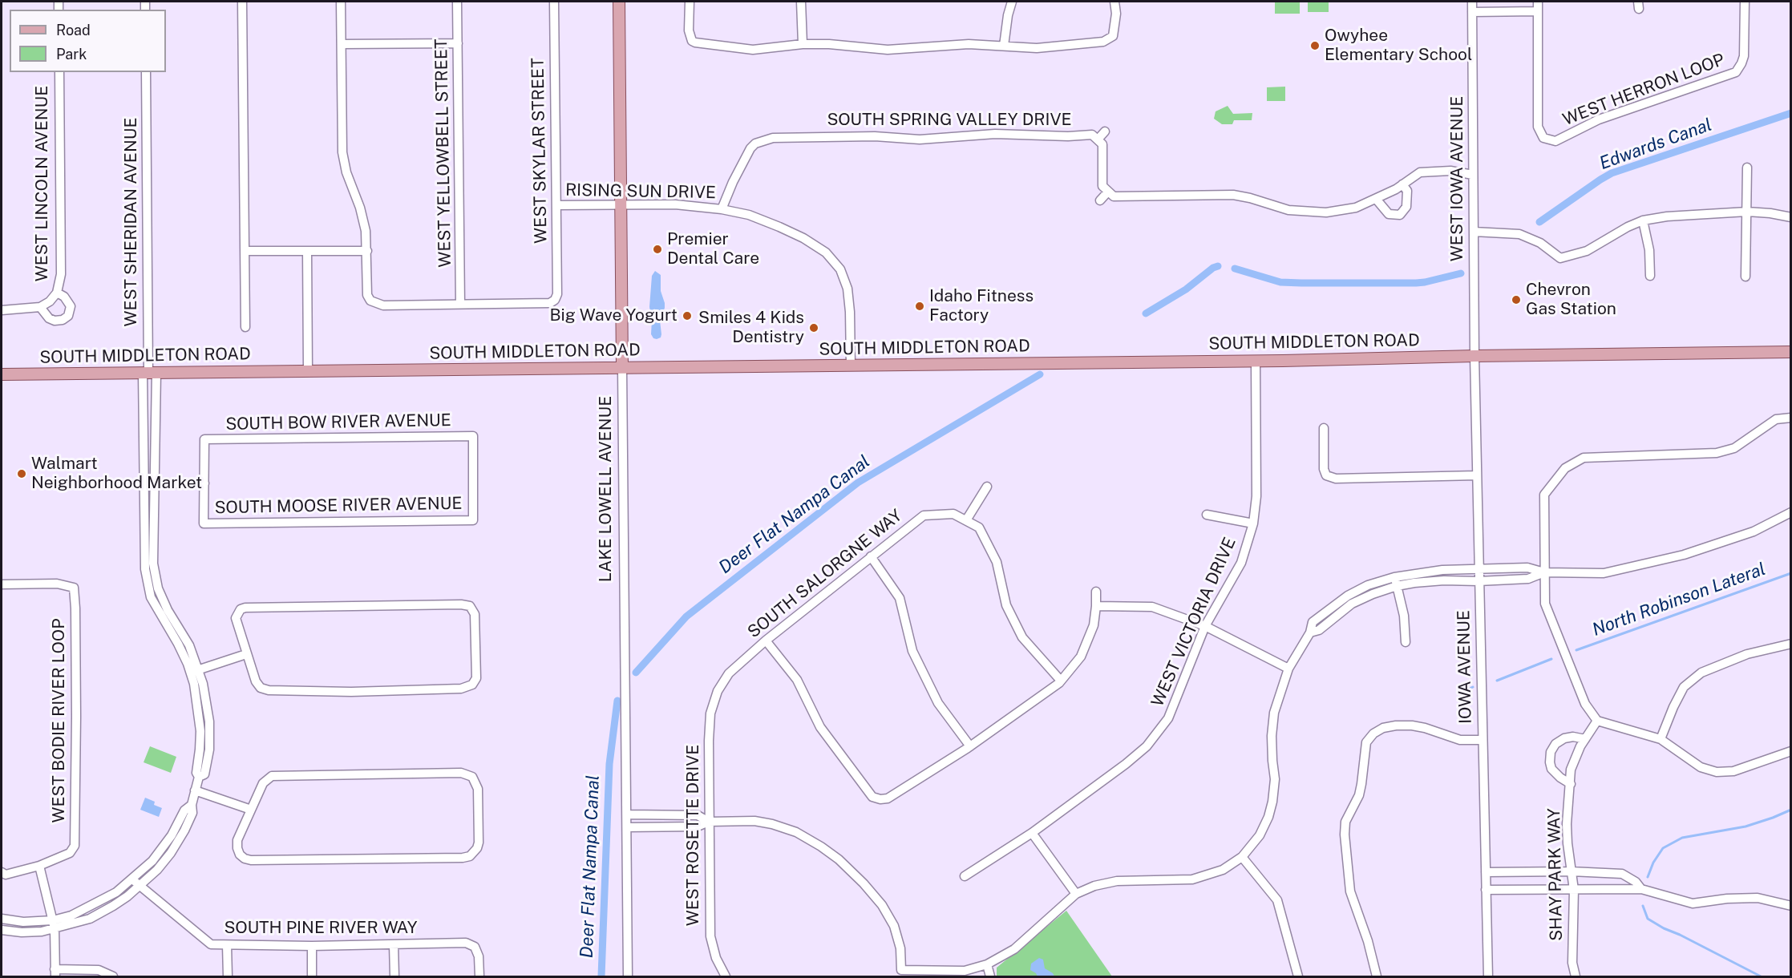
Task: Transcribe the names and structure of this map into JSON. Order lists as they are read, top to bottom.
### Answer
{
  "streets": {
    "main road": ["SOUTH MIDDLETON ROAD", "LAKE LOWELL AVENUE"],
    "street": [
      "WEST HERRON LOOP",
      "SOUTH SPRING VALLEY DRIVE",
      "WEST SKYLAR STREET",
      "WEST YELLOWBELL STREET",
      "WEST IOWA AVENUE",
      "WEST LINCOLN AVENUE",
      "RISING SUN DRIVE",
      "WEST SHERIDAN AVENUE",
      "SOUTH BOW RIVER AVENUE",
      "SOUTH MOOSE RIVER AVENUE",
      "SOUTH SALORGNE WAY",
      "WEST VICTORIA DRIVE",
      "IOWA AVENUE",
      "WEST BODIE RIVER LOOP",
      "WEST ROSETTE DRIVE",
      "SHAY PARK WAY",
      "SOUTH PINE RIVER WAY"
    ]
  },
  "crossings": [
    ["SOUTH SPRING VALLEY DRIVE", "RISING SUN DRIVE"],
    ["WEST SKYLAR STREET", "WEST YELLOWBELL STREET"],
    ["WEST SKYLAR STREET", "RISING SUN DRIVE"],
    ["WEST IOWA AVENUE", "SOUTH MIDDLETON ROAD"],
    ["WEST IOWA AVENUE", "IOWA AVENUE"],
    ["RISING SUN DRIVE", "SOUTH MIDDLETON ROAD"],
    ["RISING SUN DRIVE", "LAKE LOWELL AVENUE"],
    ["WEST SHERIDAN AVENUE", "SOUTH MIDDLETON ROAD"],
    ["SOUTH MIDDLETON ROAD", "LAKE LOWELL AVENUE"],
    ["SOUTH MIDDLETON ROAD", "WEST VICTORIA DRIVE"],
    ["SOUTH MIDDLETON ROAD", "IOWA AVENUE"],
    ["SOUTH BOW RIVER AVENUE", "SOUTH MOOSE RIVER AVENUE"],
    ["SOUTH SALORGNE WAY", "WEST ROSETTE DRIVE"]
  ],
  "water": ["Edwards Canal", "Deer Flat Nampa Canal", "North Robinson Lateral"],
  "places": [
    "Owyhee Elementary School",
    "Premier Dental Care",
    "Chevron Gas Station",
    "Idaho Fitness Factory",
    "Big Wave Yogurt",
    "Smiles 4 Kids Dentistry",
    "Walmart Neighborhood Market"
  ],
  "legend": ["Road", "Park"]
}
